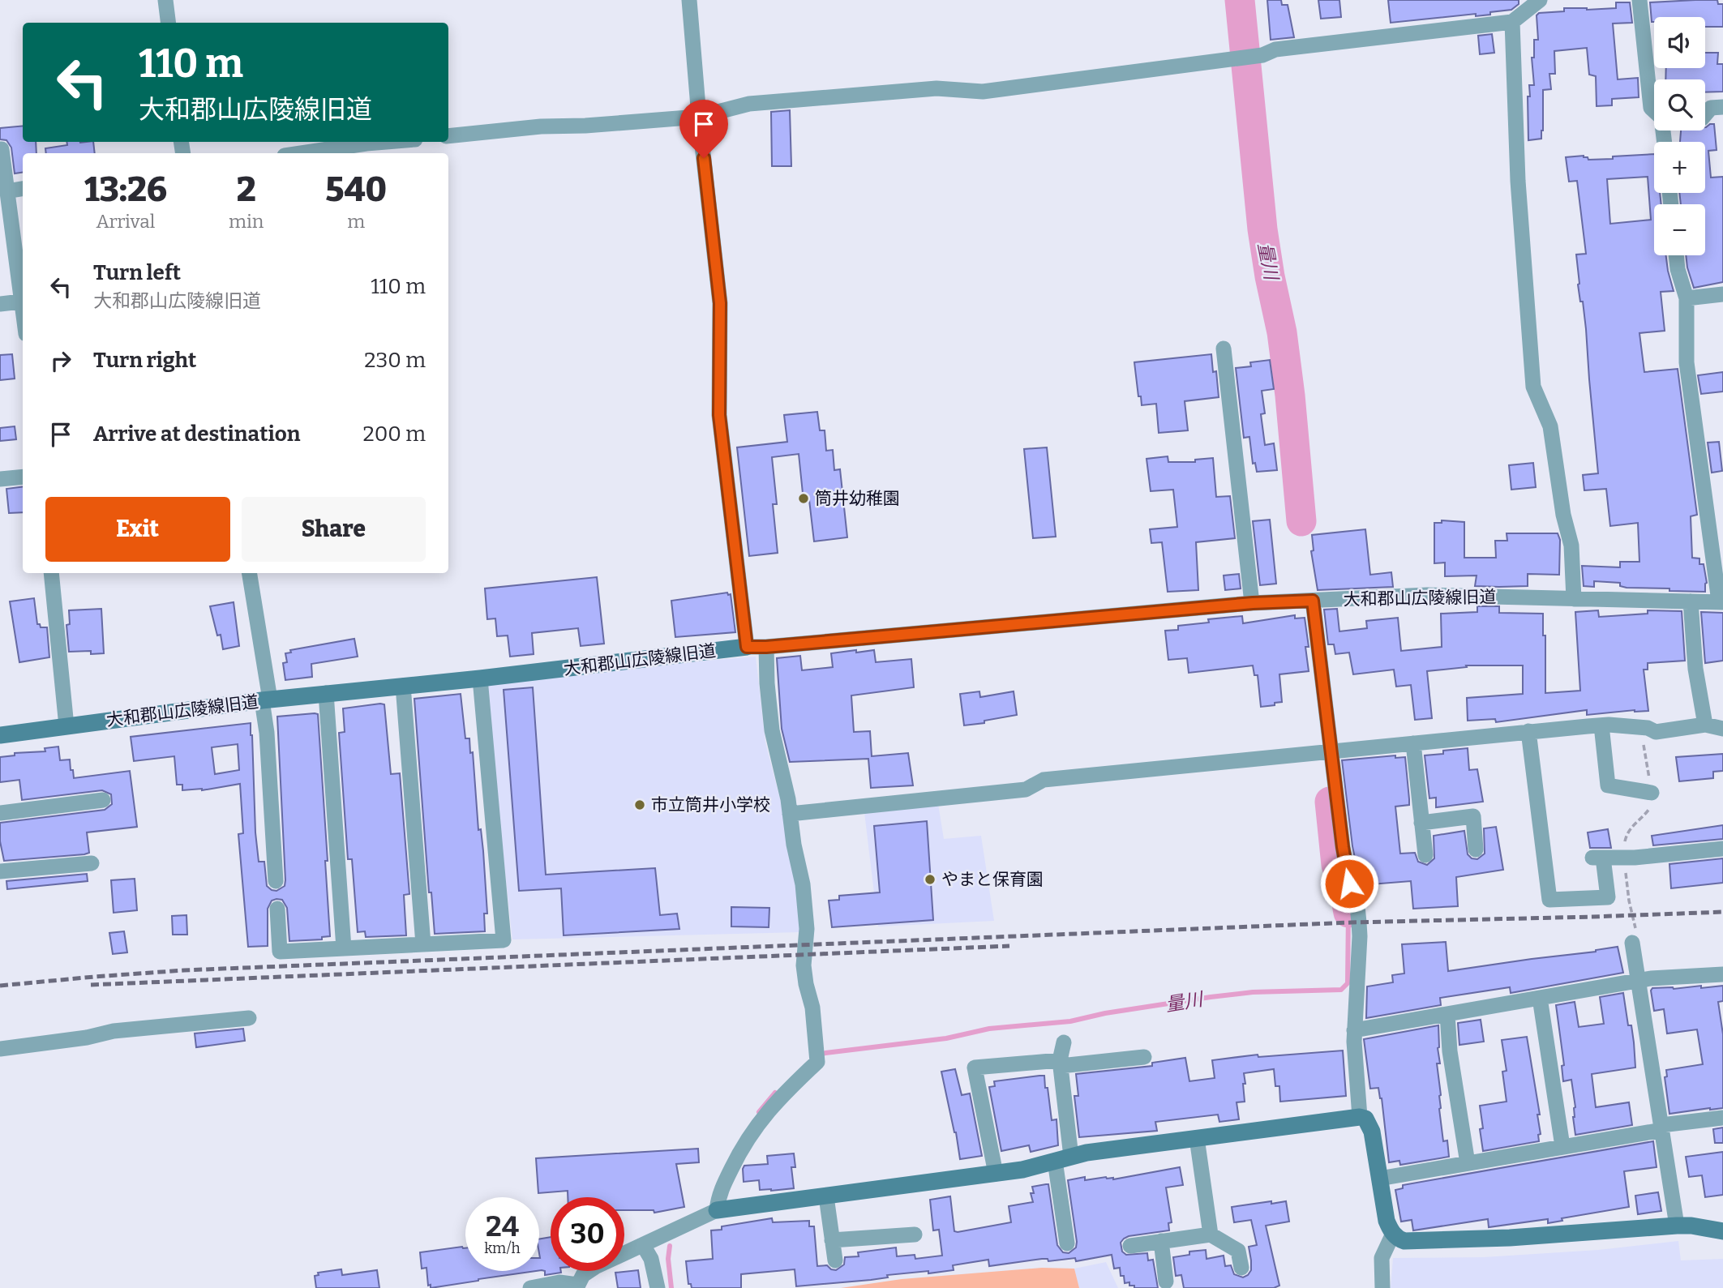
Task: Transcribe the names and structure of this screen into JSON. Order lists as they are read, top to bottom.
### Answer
{
  "streets": {
    "street": ["大和郡山広陵線旧道"]
  },
  "water": ["量川"],
  "places": ["筒井幼稚園", "市立筒井小学校", "やまと保育園"],
  "page": {
    "map_buttons": ["+", "−"],
    "turn": ["110 m", "大和郡山広陵線旧道"],
    "eta": [
      "13:26",
      "Arrival",
      "2",
      "min",
      "540",
      "m"
    ],
    "list": [
      {
        "name": "Turn left",
        "note": "大和郡山広陵線旧道",
        "value": "110 m"
      },
      {
        "name": "Turn right",
        "value": "230 m"
      },
      {
        "name": "Arrive at destination",
        "value": "200 m"
      }
    ],
    "buttons": ["Exit", "Share"],
    "speed": "24 km/h",
    "limit": "30"
  }
}
